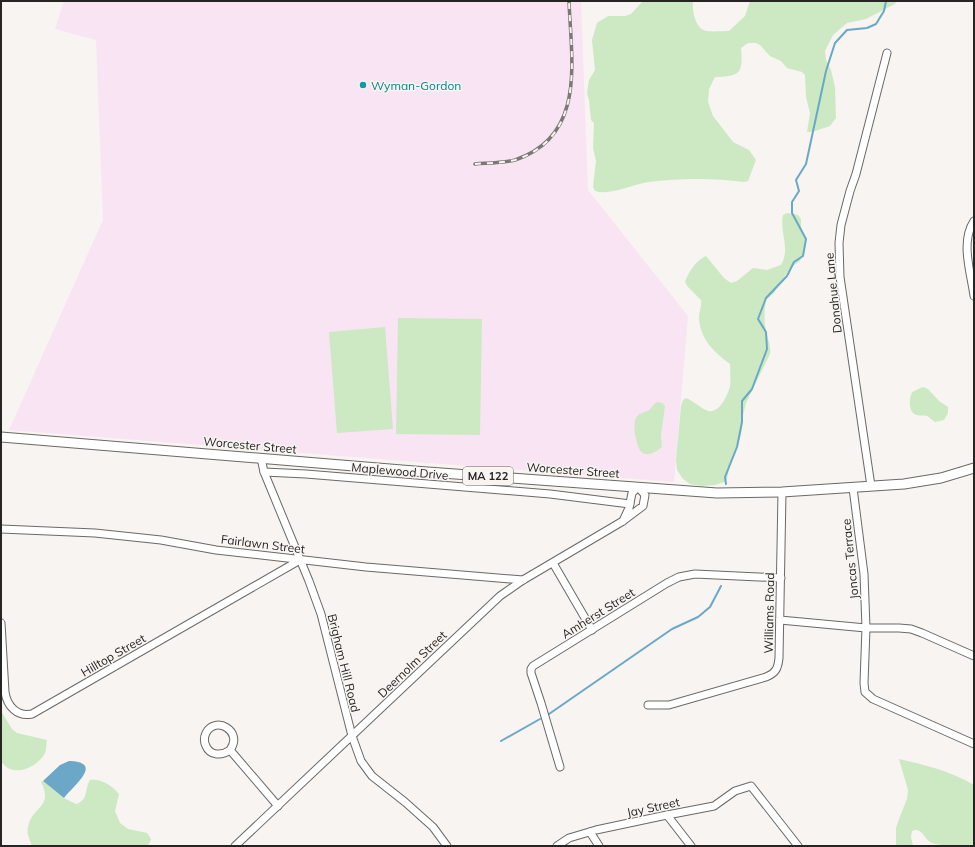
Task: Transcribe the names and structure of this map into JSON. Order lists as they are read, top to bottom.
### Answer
{
  "streets": {
    "main road": ["Worcester Street", "MA 122"],
    "street": [
      "Donahue Lane",
      "Maplewood Drive",
      "Fairlawn Street",
      "Joncas Terrace",
      "Amherst Street",
      "Williams Road",
      "Hilltop Street",
      "Brigham Hill Road",
      "Deernolm Street",
      "Jay Street"
    ]
  },
  "crossings": [
    ["Donahue Lane", "Worcester Street"],
    ["Worcester Street", "Joncas Terrace"],
    ["Worcester Street", "Williams Road"],
    ["Worcester Street", "Brigham Hill Road"],
    ["Worcester Street", "Deernolm Street"],
    ["Maplewood Drive", "Brigham Hill Road"],
    ["Fairlawn Street", "Hilltop Street"],
    ["Fairlawn Street", "Brigham Hill Road"],
    ["Fairlawn Street", "Deernolm Street"],
    ["Amherst Street", "Williams Road"],
    ["Hilltop Street", "Brigham Hill Road"],
    ["Brigham Hill Road", "Deernolm Street"]
  ],
  "places": ["Wyman-Gordon"]
}
